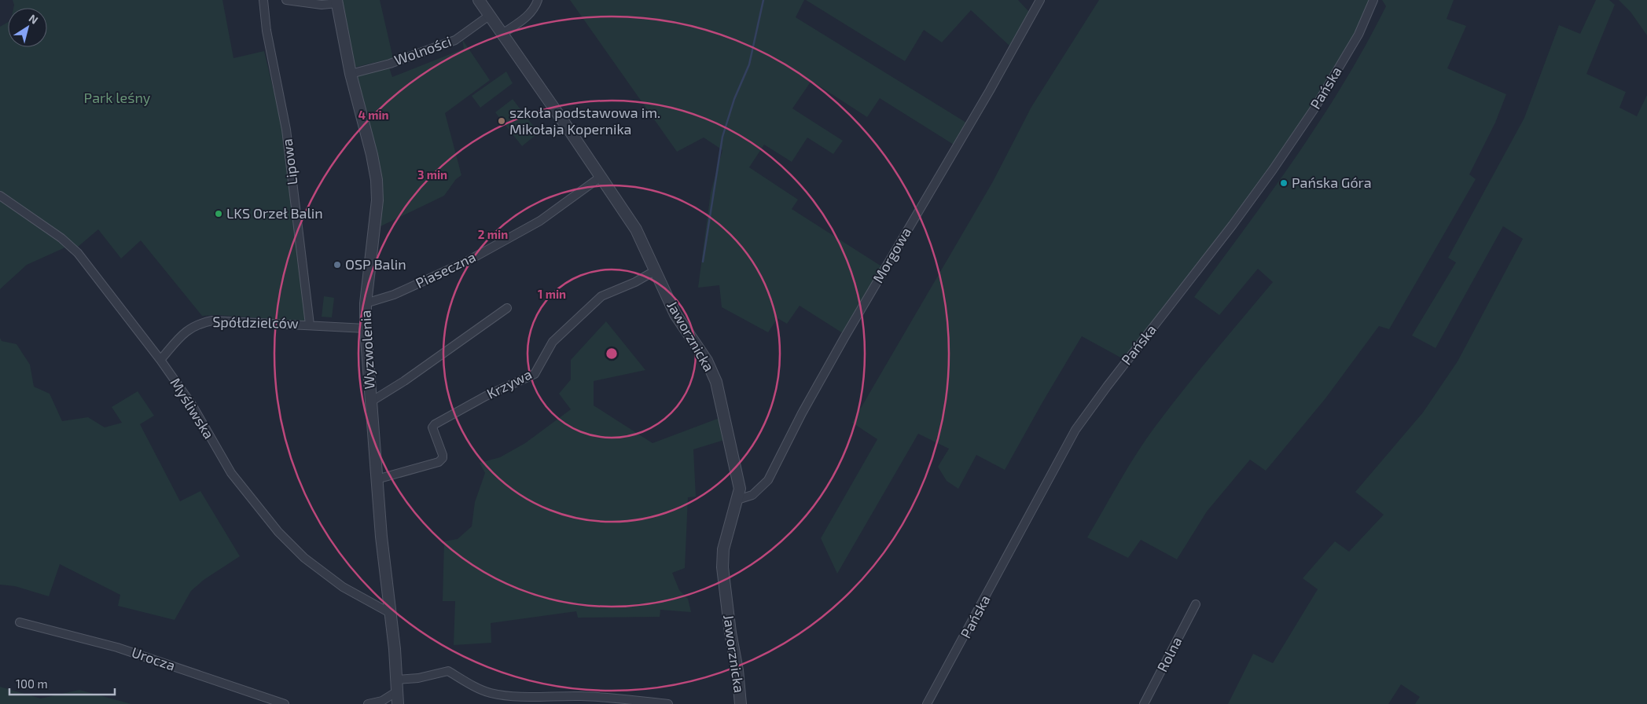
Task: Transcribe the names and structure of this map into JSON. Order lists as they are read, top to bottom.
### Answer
{
  "streets": {
    "street": [
      "Wolności",
      "Pańska",
      "Lipowa",
      "Morgowa",
      "Piaseczna",
      "Spółdzielców",
      "Jaworznicka",
      "Wyzwolenia",
      "Krzywa",
      "Myśliwska",
      "Rolna",
      "Urocza"
    ]
  },
  "crossings": [
    ["Wolności", "Jaworznicka"],
    ["Wolności", "Wyzwolenia"],
    ["Lipowa", "Spółdzielców"],
    ["Morgowa", "Jaworznicka"],
    ["Piaseczna", "Jaworznicka"],
    ["Piaseczna", "Wyzwolenia"],
    ["Spółdzielców", "Wyzwolenia"],
    ["Spółdzielców", "Myśliwska"],
    ["Jaworznicka", "Krzywa"],
    ["Wyzwolenia", "Krzywa"],
    ["Wyzwolenia", "Myśliwska"]
  ],
  "parks": ["Park leśny"],
  "places": [
    "szkoła podstawowa im. Mikołaja Kopernika",
    "Pańska Góra",
    "LKS Orzeł Balin",
    "OSP Balin"
  ],
  "scale_bar": "100 m",
  "north": "top right",
  "rings": [
    "4 min",
    "3 min",
    "2 min",
    "1 min"
  ]
}
